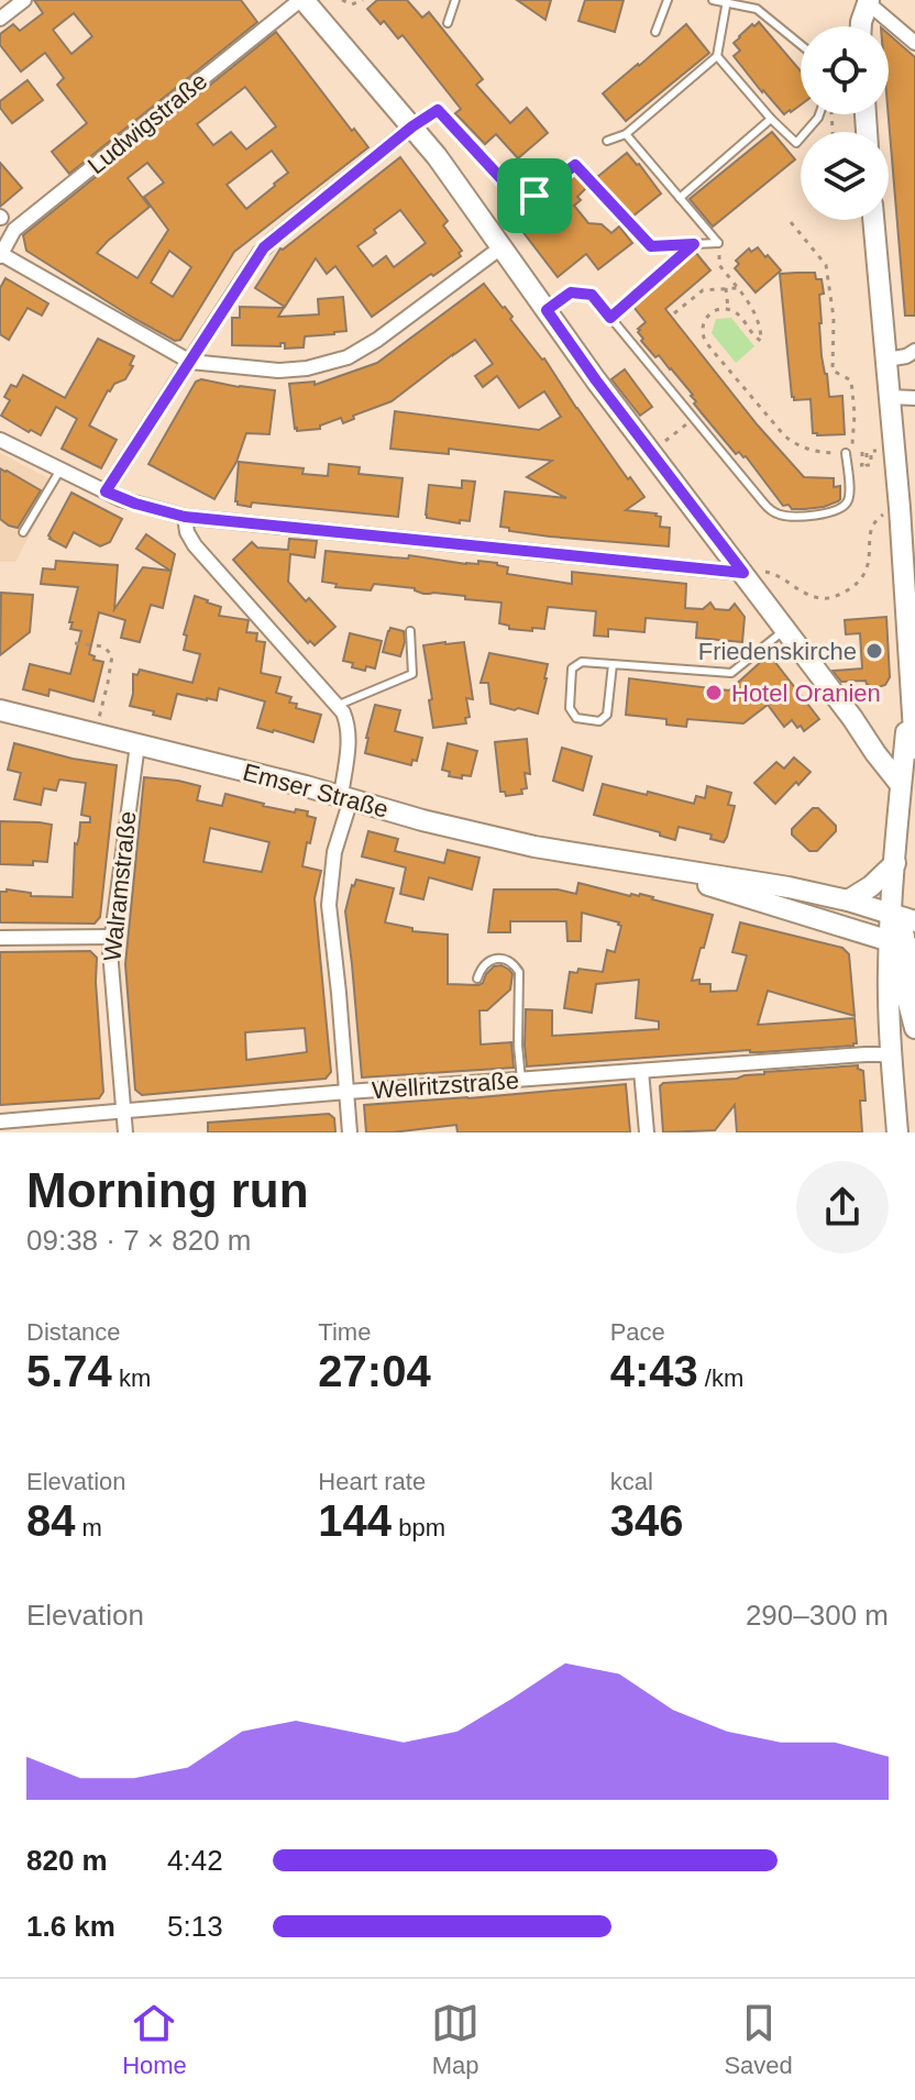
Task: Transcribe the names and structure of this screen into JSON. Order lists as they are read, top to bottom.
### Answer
{
  "streets": {
    "street": [
      "Ludwigstraße",
      "Emser Straße",
      "Walramstraße",
      "Wellritzstraße"
    ]
  },
  "crossings": [
    ["Emser Straße", "Walramstraße"],
    ["Walramstraße", "Wellritzstraße"]
  ],
  "places": ["Friedenskirche", "Hotel Oranien"],
  "page": {
    "heading": ["Morning run", "09:38 · 7 × 820 m"],
    "stats": [
      ["Distance", "5.74 km"],
      ["Time", "27:04"],
      ["Pace", "4:43 /km"],
      ["Elevation", "84 m"],
      ["Heart rate", "144 bpm"],
      ["kcal", "346"]
    ],
    "chart": ["Elevation", "290–300 m"],
    "list": [
      {
        "name": "820 m",
        "note": "4:42"
      },
      {
        "name": "1.6 km",
        "note": "5:13"
      }
    ],
    "tabs": ["Home", "Map", "Saved"]
  }
}
